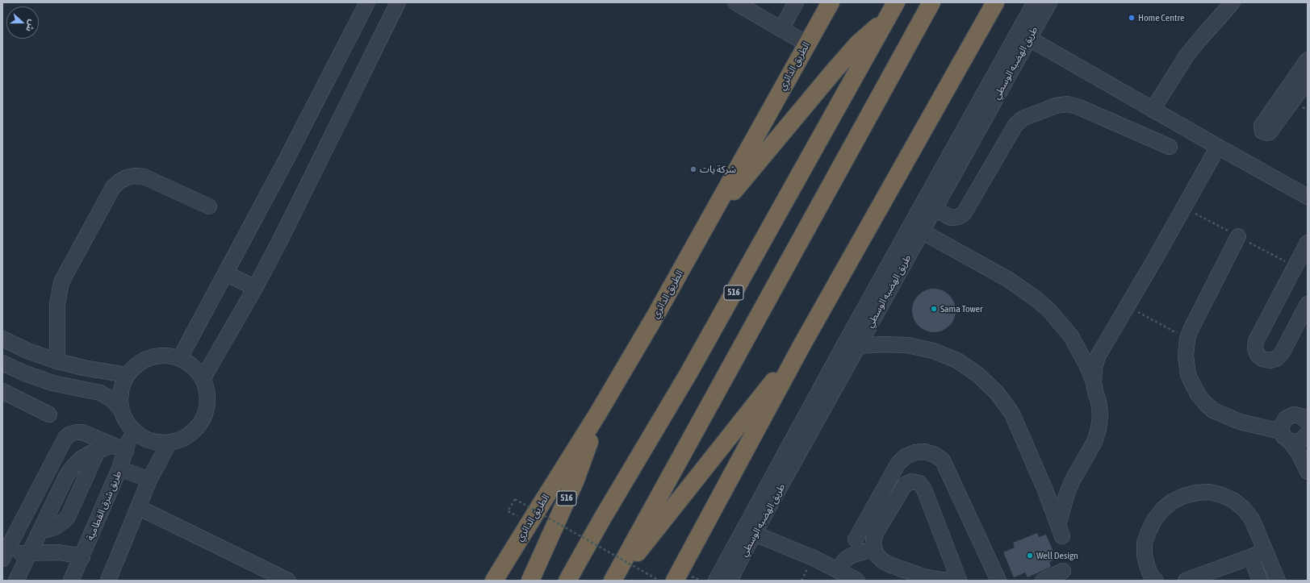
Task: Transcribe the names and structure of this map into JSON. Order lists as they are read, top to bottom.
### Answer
{
  "streets": {
    "highway": ["الطريق الدائري", "516"],
    "street": ["طريق الهضبه الوسطي", "طريق شرق القطامية"]
  },
  "crossings": [
    ["الطريق الدائري", "516"]
  ],
  "places": [
    "Home Centre",
    "شركة يات",
    "Sama Tower",
    "Well Design"
  ],
  "north": "right"
}
